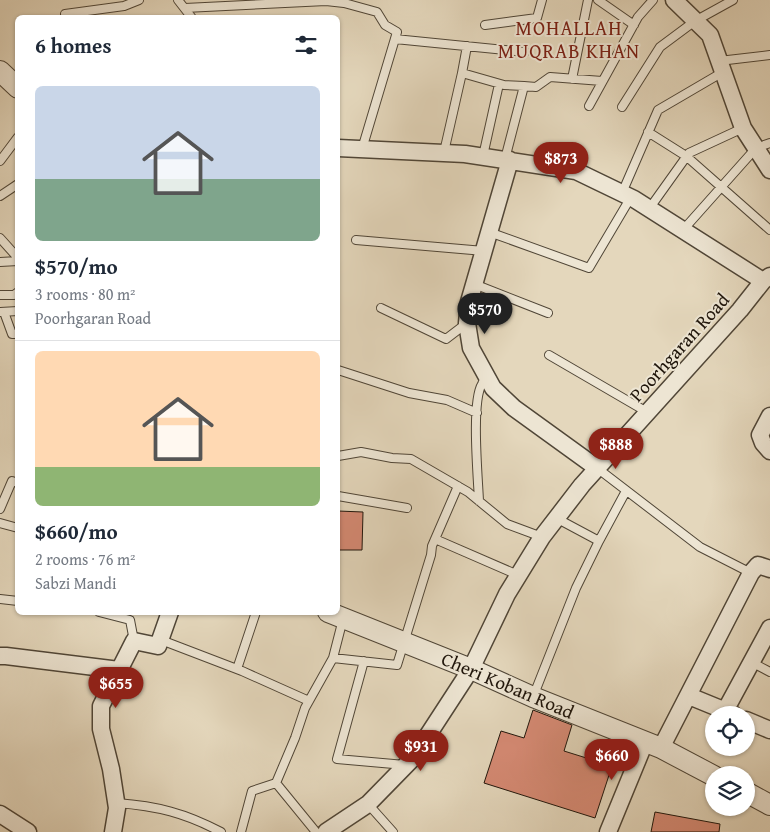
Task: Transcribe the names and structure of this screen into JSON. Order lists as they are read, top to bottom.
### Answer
{
  "streets": {
    "street": ["Poorhgaran Road", "Cheri Koban Road"]
  },
  "crossings": [
    ["Poorhgaran Road", "Cheri Koban Road"]
  ],
  "districts": ["MOHALLAH MUQRAB KHAN"],
  "page": {
    "heading": "6 homes",
    "list": [
      {
        "name": "$570/mo",
        "note": "3 rooms · 80 m² · Poorhgaran Road"
      },
      {
        "name": "$660/mo",
        "note": "2 rooms · 76 m² · Sabzi Mandi"
      }
    ],
    "price": [
      "$873",
      "$570",
      "$888",
      "$655",
      "$931",
      "$660"
    ]
  }
}
